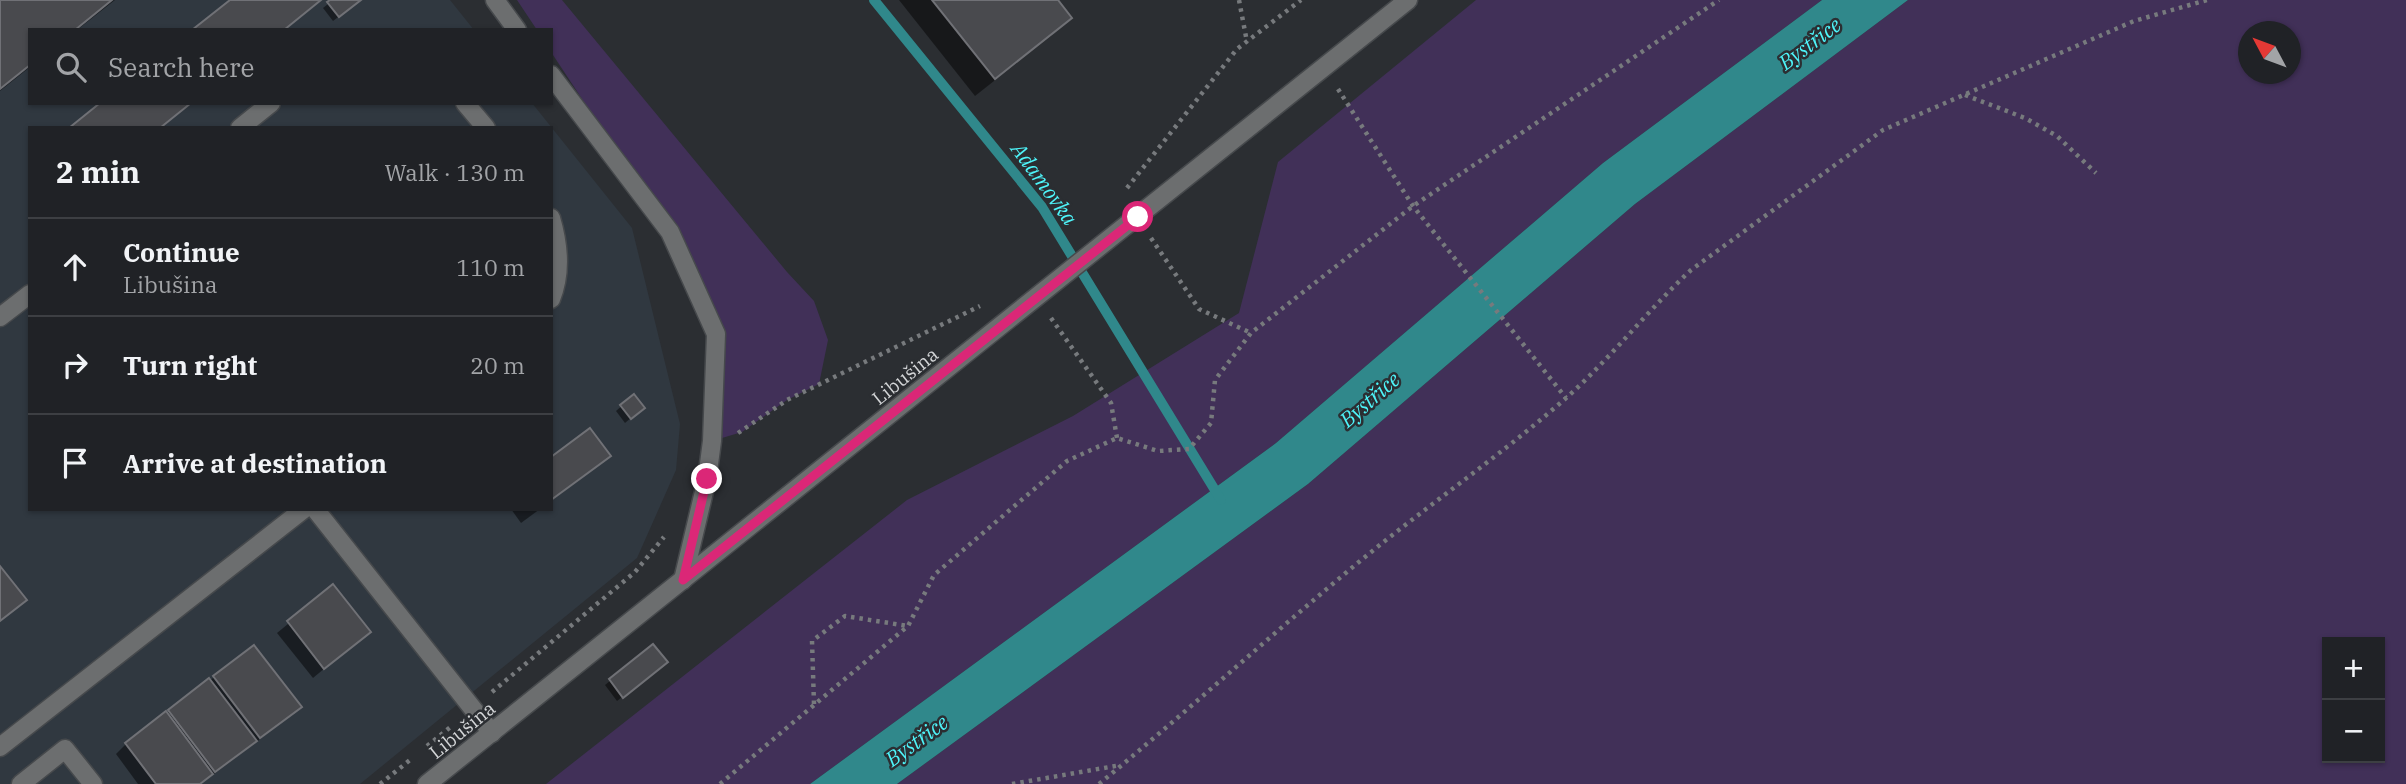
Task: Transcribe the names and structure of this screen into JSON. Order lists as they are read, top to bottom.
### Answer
{
  "streets": {
    "street": ["Libušina"]
  },
  "water": ["Bystřice", "Adamovka"],
  "north": "top left",
  "page": {
    "search": "Search here",
    "heading": ["2 min", "Walk · 130 m"],
    "list": [
      ["Continue", "Libušina", "110 m"],
      ["Turn right", "20 m"],
      "Arrive at destination"
    ],
    "map_buttons": ["+", "−"]
  }
}
